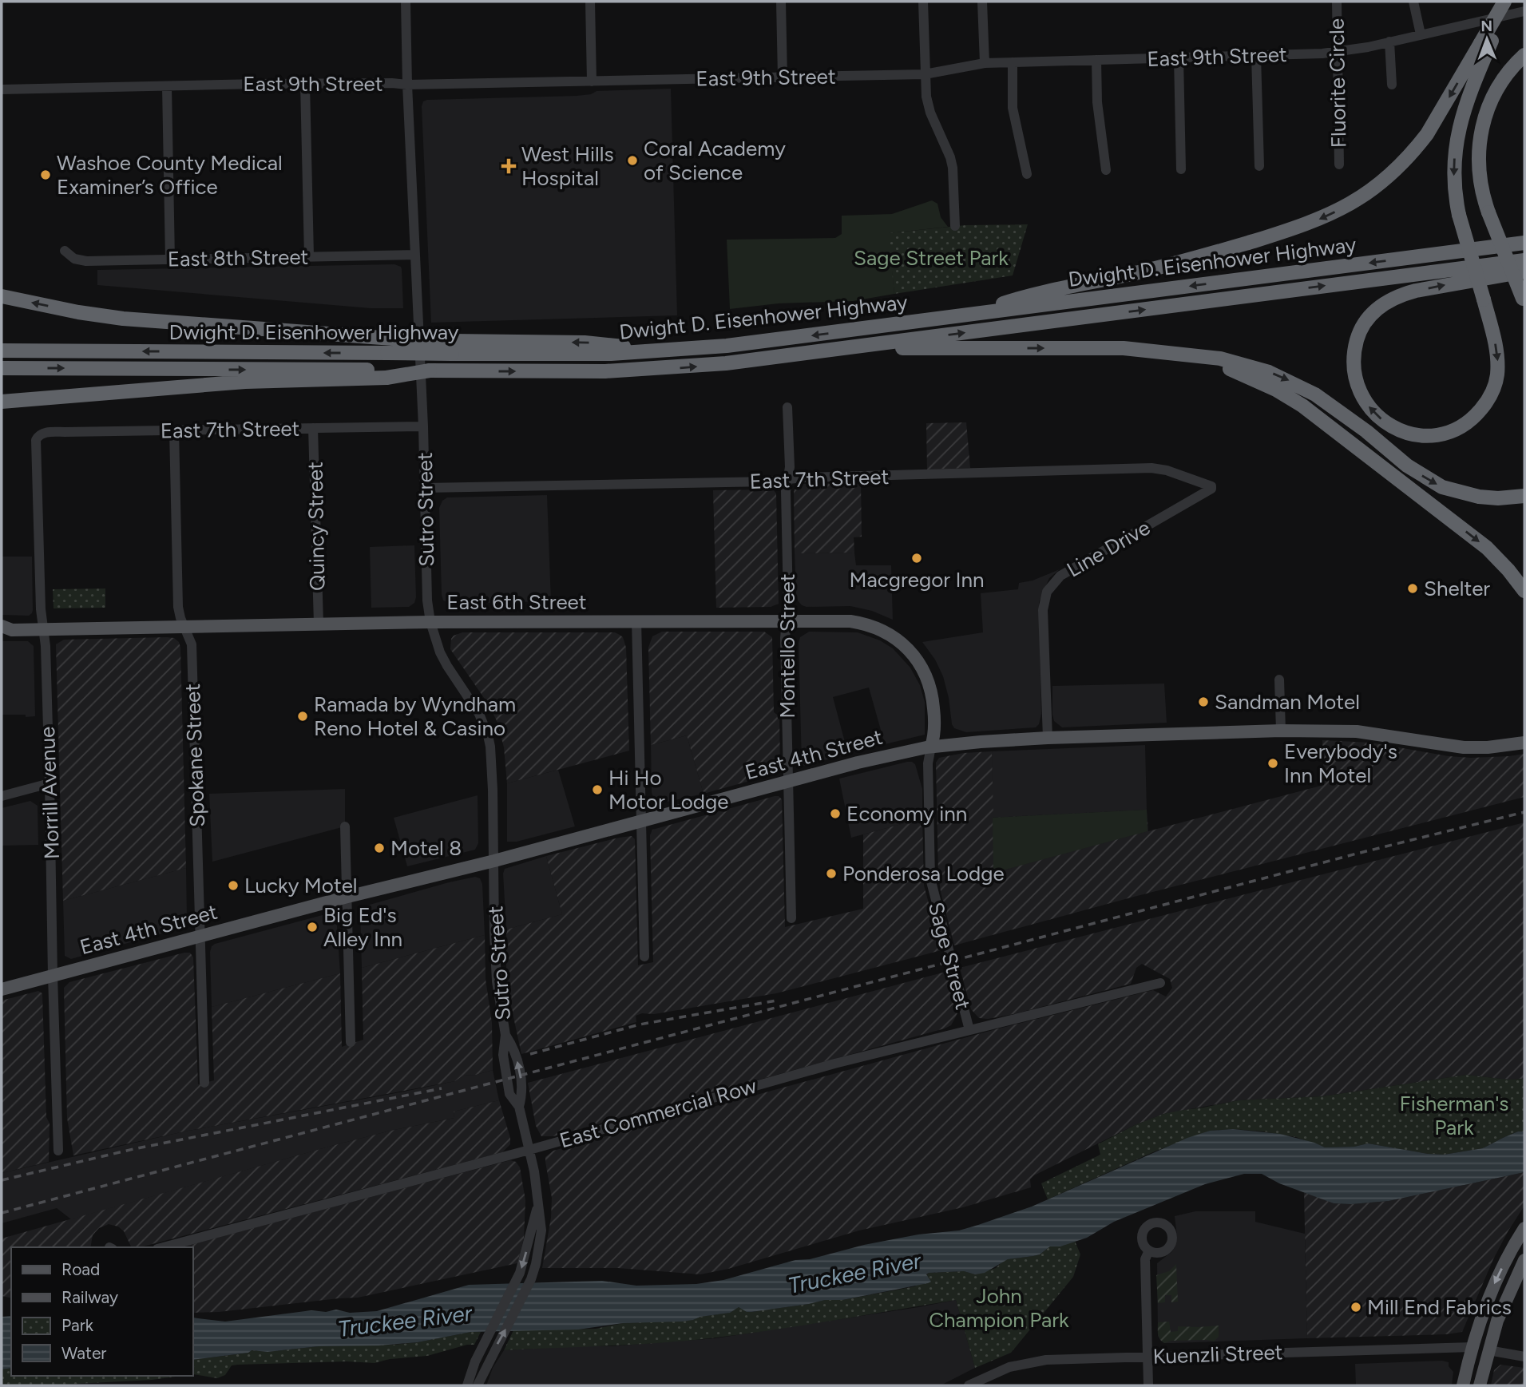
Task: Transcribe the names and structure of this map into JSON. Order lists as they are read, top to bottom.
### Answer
{
  "streets": {
    "highway": ["Dwight D. Eisenhower Highway"],
    "main road": ["East 6th Street", "East 4th Street"],
    "street": [
      "East 9th Street",
      "Fluorite Circle",
      "East 8th Street",
      "East 7th Street",
      "Sutro Street",
      "Quincy Street",
      "Line Drive",
      "Montello Street",
      "Spokane Street",
      "Morrill Avenue",
      "Sage Street",
      "East Commercial Row",
      "Kuenzli Street"
    ]
  },
  "crossings": [
    ["East 9th Street", "Fluorite Circle"],
    ["East 9th Street", "Sutro Street"],
    ["East 8th Street", "Sutro Street"],
    ["East 7th Street", "Sutro Street"],
    ["East 7th Street", "Quincy Street"],
    ["East 7th Street", "Line Drive"],
    ["East 7th Street", "Montello Street"],
    ["East 7th Street", "Spokane Street"],
    ["East 7th Street", "Morrill Avenue"],
    ["Sutro Street", "East 6th Street"],
    ["Sutro Street", "East 4th Street"],
    ["Sutro Street", "East Commercial Row"],
    ["Quincy Street", "East 6th Street"],
    ["Line Drive", "East 4th Street"],
    ["East 6th Street", "Montello Street"],
    ["East 6th Street", "East 4th Street"],
    ["East 6th Street", "Spokane Street"],
    ["East 6th Street", "Morrill Avenue"],
    ["East 6th Street", "Sage Street"],
    ["Montello Street", "East 4th Street"],
    ["East 4th Street", "Spokane Street"],
    ["East 4th Street", "Morrill Avenue"],
    ["East 4th Street", "Sage Street"],
    ["Sage Street", "East Commercial Row"]
  ],
  "water": ["Truckee River"],
  "parks": ["Sage Street Park", "Fisherman's Park", "John Champion Park"],
  "places": {
    "other": [
      "Coral Academy of Science",
      "Washoe County Medical Examiner’s Office",
      "Macgregor Inn",
      "Shelter",
      "Sandman Motel",
      "Ramada by Wyndham Reno Hotel & Casino",
      "Everybody's Inn Motel",
      "Hi Ho Motor Lodge",
      "Economy inn",
      "Motel 8",
      "Ponderosa Lodge",
      "Lucky Motel",
      "Big Ed's Alley Inn",
      "Mill End Fabrics"
    ],
    "health": ["West Hills Hospital"]
  },
  "legend": [
    "Road",
    "Railway",
    "Park",
    "Water"
  ],
  "north": "top"
}
